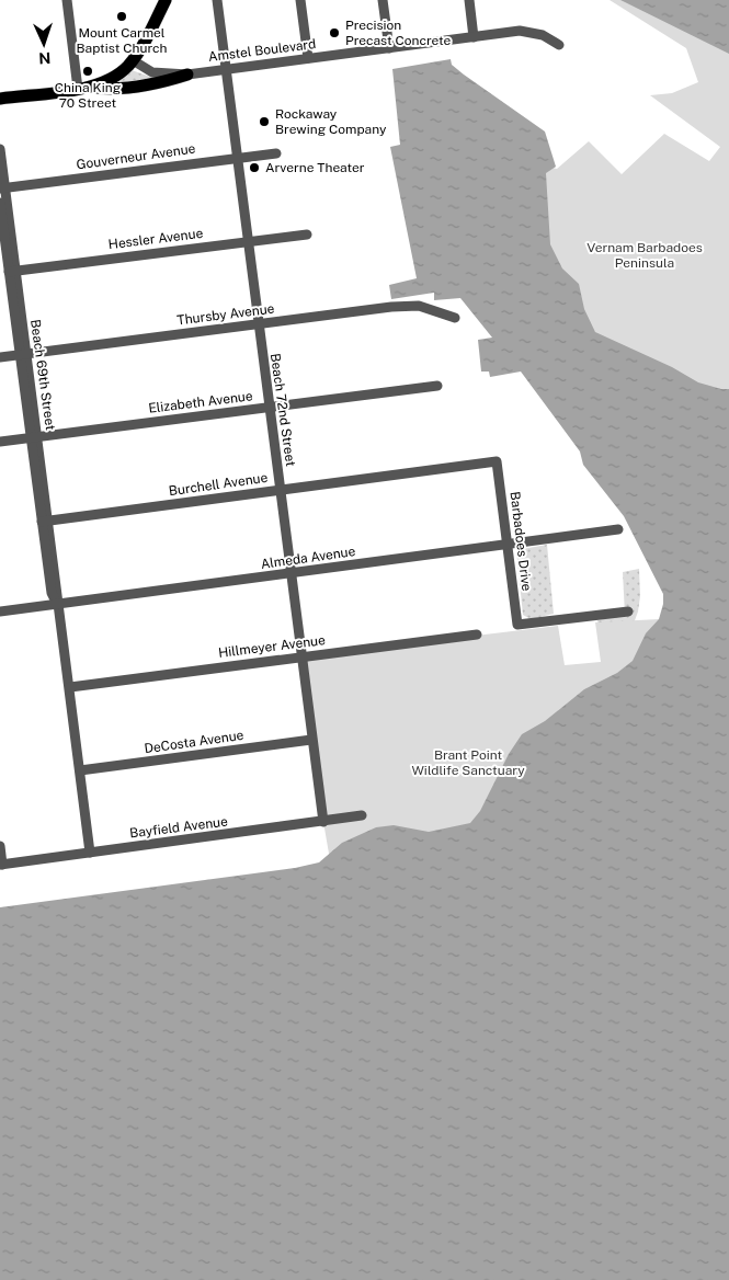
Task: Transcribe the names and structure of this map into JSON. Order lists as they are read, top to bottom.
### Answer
{
  "streets": {
    "street": [
      "Amstel Boulevard",
      "Gouverneur Avenue",
      "Hessler Avenue",
      "Thursby Avenue",
      "Beach 69th Street",
      "Elizabeth Avenue",
      "Beach 72nd Street",
      "Burchell Avenue",
      "Barbadoes Drive",
      "Almeda Avenue",
      "Hillmeyer Avenue",
      "DeCosta Avenue",
      "Bayfield Avenue"
    ]
  },
  "crossings": [
    ["Amstel Boulevard", "Beach 72nd Street"],
    ["Gouverneur Avenue", "Beach 69th Street"],
    ["Gouverneur Avenue", "Beach 72nd Street"],
    ["Hessler Avenue", "Beach 69th Street"],
    ["Hessler Avenue", "Beach 72nd Street"],
    ["Thursby Avenue", "Beach 69th Street"],
    ["Thursby Avenue", "Beach 72nd Street"],
    ["Beach 69th Street", "Elizabeth Avenue"],
    ["Beach 69th Street", "Burchell Avenue"],
    ["Beach 69th Street", "Almeda Avenue"],
    ["Beach 69th Street", "Hillmeyer Avenue"],
    ["Beach 69th Street", "DeCosta Avenue"],
    ["Beach 69th Street", "Bayfield Avenue"],
    ["Elizabeth Avenue", "Beach 72nd Street"],
    ["Beach 72nd Street", "Burchell Avenue"],
    ["Beach 72nd Street", "Almeda Avenue"],
    ["Beach 72nd Street", "Hillmeyer Avenue"],
    ["Beach 72nd Street", "DeCosta Avenue"],
    ["Beach 72nd Street", "Bayfield Avenue"],
    ["Burchell Avenue", "Barbadoes Drive"],
    ["Barbadoes Drive", "Almeda Avenue"]
  ],
  "parks": ["Vernam Barbadoes Peninsula", "Brant Point Wildlife Sanctuary"],
  "places": [
    "Mount Carmel Baptist Church",
    "Precision Precast Concrete",
    "China King 70 Street",
    "Rockaway Brewing Company",
    "Arverne Theater"
  ],
  "north": "bottom"
}
